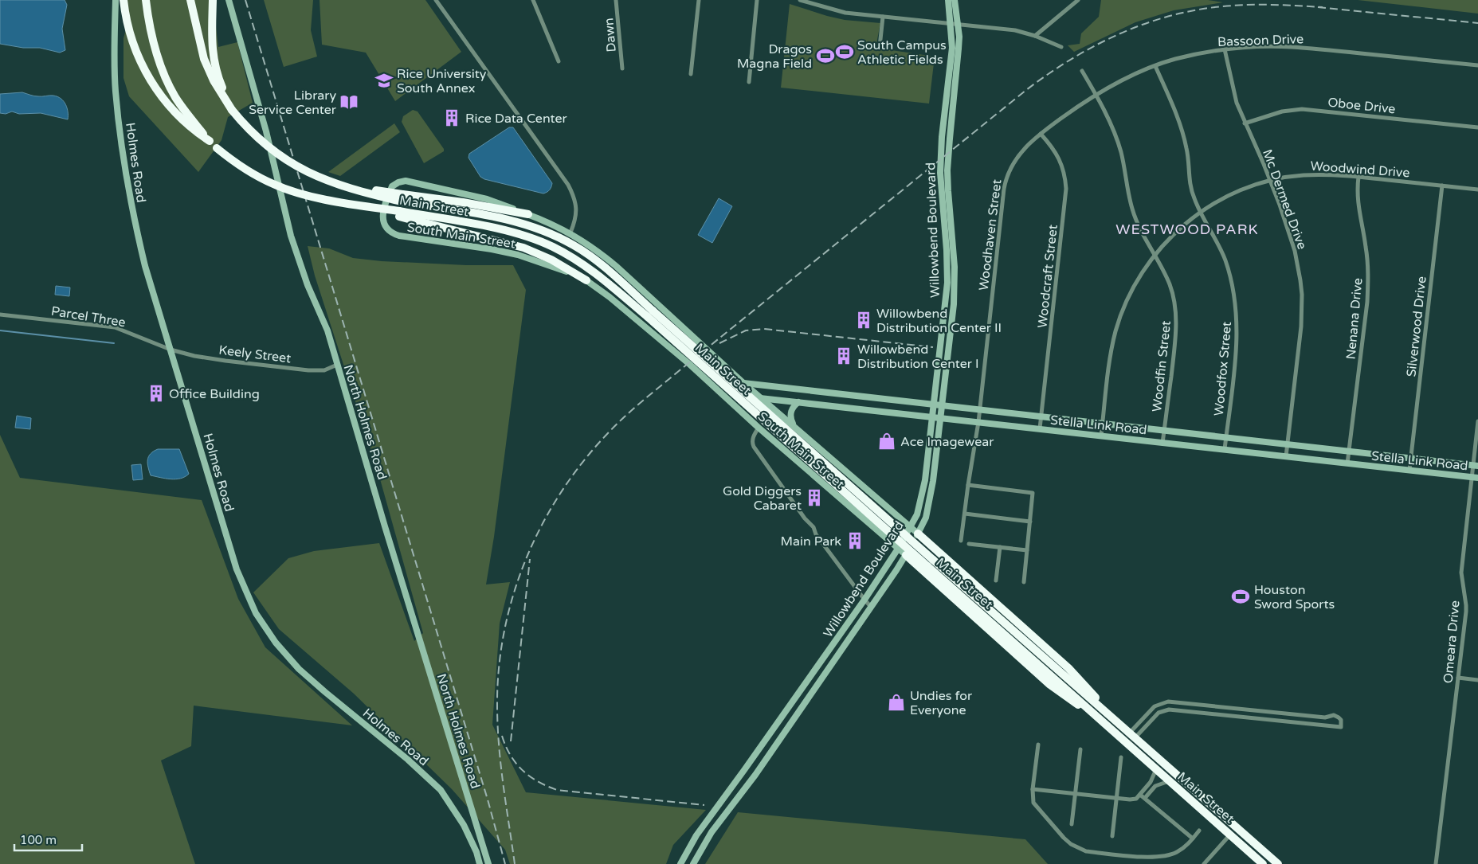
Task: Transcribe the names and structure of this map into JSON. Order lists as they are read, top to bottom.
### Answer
{
  "streets": {
    "highway": ["Main Street"],
    "main road": [
      "Holmes Road",
      "Willowbend Boulevard",
      "South Main Street",
      "North Holmes Road",
      "Stella Link Road"
    ],
    "street": [
      "Dawn",
      "Bassoon Drive",
      "Oboe Drive",
      "Woodwind Drive",
      "Mc Dermed Drive",
      "Woodhaven Street",
      "Woodcraft Street",
      "Parcel Three",
      "Nenana Drive",
      "Silverwood Drive",
      "Keely Street",
      "Woodfin Street",
      "Woodfox Street",
      "Omeara Drive"
    ]
  },
  "crossings": [
    ["Bassoon Drive", "Mc Dermed Drive"],
    ["Bassoon Drive", "Woodhaven Street"],
    ["Bassoon Drive", "Woodcraft Street"],
    ["Bassoon Drive", "Woodfin Street"],
    ["Bassoon Drive", "Woodfox Street"],
    ["Oboe Drive", "Mc Dermed Drive"],
    ["Holmes Road", "Parcel Three"],
    ["Holmes Road", "Keely Street"],
    ["Woodwind Drive", "Mc Dermed Drive"],
    ["Woodwind Drive", "Nenana Drive"],
    ["Woodwind Drive", "Silverwood Drive"],
    ["Woodwind Drive", "Woodfin Street"],
    ["Woodwind Drive", "Woodfox Street"],
    ["Woodwind Drive", "Stella Link Road"],
    ["Mc Dermed Drive", "Stella Link Road"],
    ["Willowbend Boulevard", "South Main Street"],
    ["Willowbend Boulevard", "Stella Link Road"],
    ["South Main Street", "Stella Link Road"],
    ["Woodhaven Street", "Woodcraft Street"],
    ["Woodhaven Street", "Stella Link Road"],
    ["Woodcraft Street", "Stella Link Road"],
    ["Parcel Three", "Keely Street"],
    ["Nenana Drive", "Stella Link Road"],
    ["Silverwood Drive", "Stella Link Road"],
    ["Keely Street", "North Holmes Road"],
    ["Woodfin Street", "Stella Link Road"],
    ["Woodfox Street", "Stella Link Road"],
    ["Stella Link Road", "Omeara Drive"]
  ],
  "districts": ["WESTWOOD PARK"],
  "places": {
    "sports": ["South Campus Athletic Fields", "Dragos Magna Field", "Houston Sword Sports"],
    "school or university": ["Rice University South Annex"],
    "library": ["Library Service Center"],
    "building": [
      "Rice Data Center",
      "Willowbend Distribution Center II",
      "Willowbend Distribution Center I",
      "Office Building",
      "Gold Diggers Cabaret",
      "Main Park"
    ],
    "shop": ["Ace Imagewear", "Undies for Everyone"]
  },
  "scale_bar": "100 m"
}
